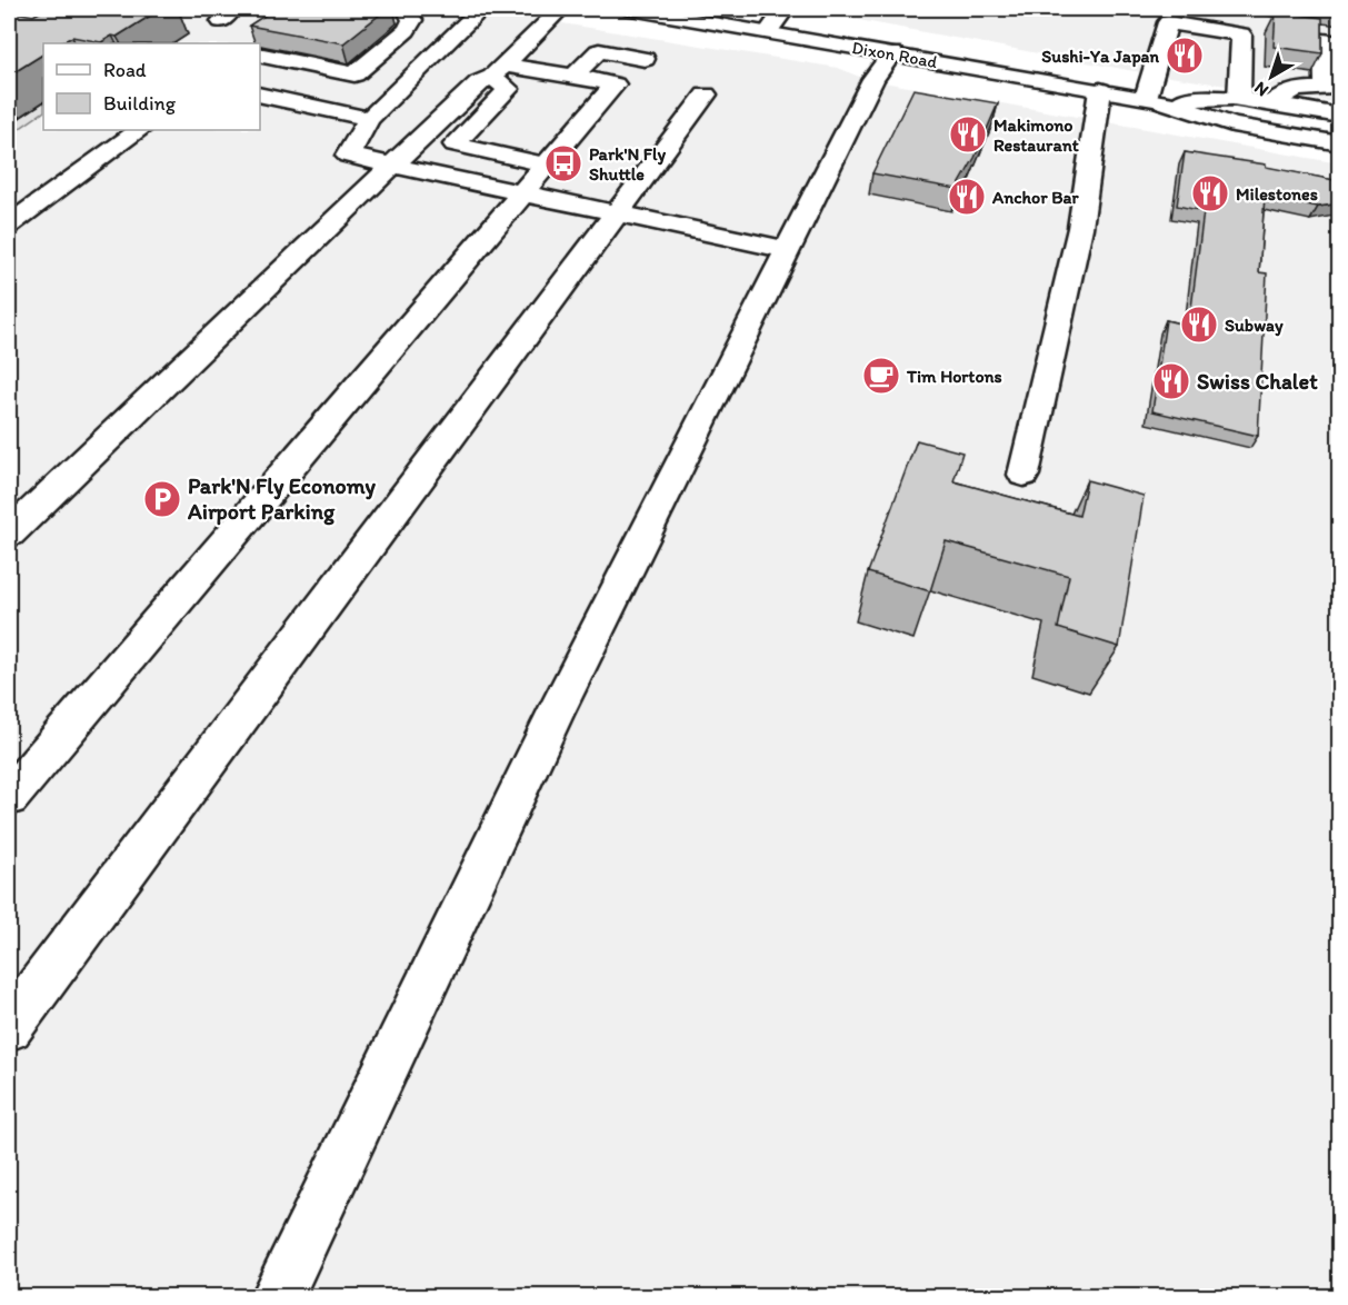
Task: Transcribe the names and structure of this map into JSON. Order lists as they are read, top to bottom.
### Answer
{
  "streets": {
    "main road": ["Dixon Road"]
  },
  "places": {
    "restaurant": [
      "Sushi-Ya Japan",
      "Makimono Restaurant",
      "Milestones",
      "Anchor Bar",
      "Subway",
      "Swiss Chalet"
    ],
    "bus stop": ["Park'N Fly Shuttle"],
    "cafe": ["Tim Hortons"],
    "parking": ["Park'N Fly Economy Airport Parking"]
  },
  "legend": ["Road", "Building"],
  "north": "bottom left"
}
